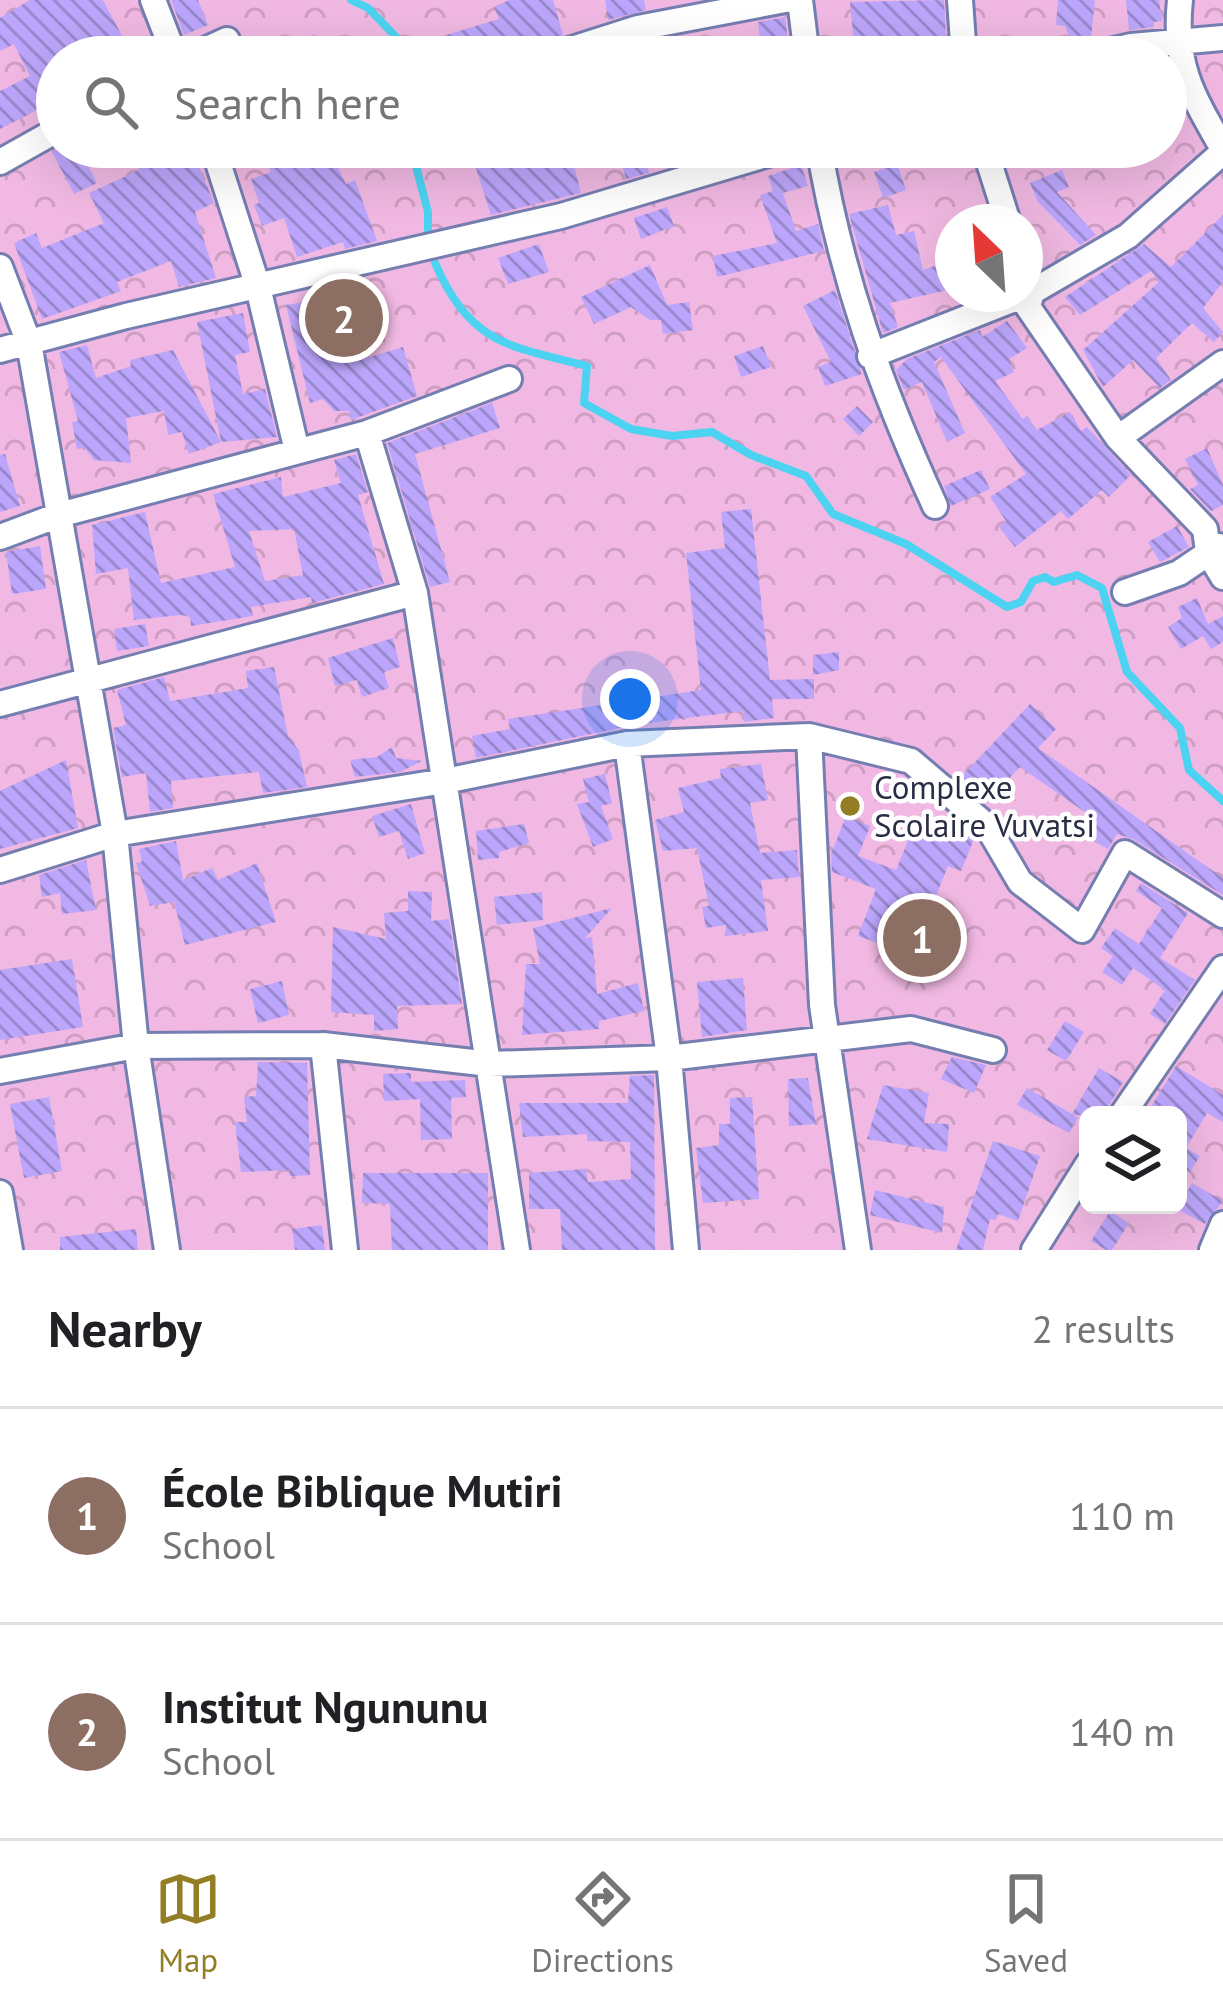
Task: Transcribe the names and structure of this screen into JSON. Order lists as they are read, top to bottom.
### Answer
{
  "places": ["Complexe Scolaire Vuvatsi"],
  "north": "top left",
  "page": {
    "search": "Search here",
    "pins": ["2", "1"],
    "heading": ["Nearby", "2 results"],
    "list": [
      {
        "mark": "1",
        "name": "École Biblique Mutiri",
        "note": "School",
        "value": "110 m"
      },
      {
        "mark": "2",
        "name": "Institut Ngununu",
        "note": "School",
        "value": "140 m"
      }
    ],
    "nav": ["Map", "Directions", "Saved"]
  }
}
